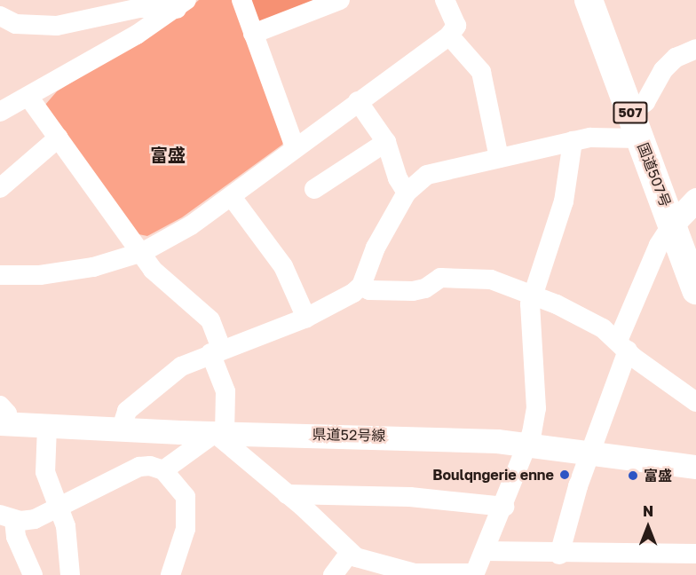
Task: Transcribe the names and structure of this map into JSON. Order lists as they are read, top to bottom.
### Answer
{
  "streets": {
    "highway": ["507", "国道507号"],
    "main road": ["県道52号線"]
  },
  "districts": ["富盛"],
  "places": ["Boulqngerie enne", "富盛"],
  "north": "top"
}
